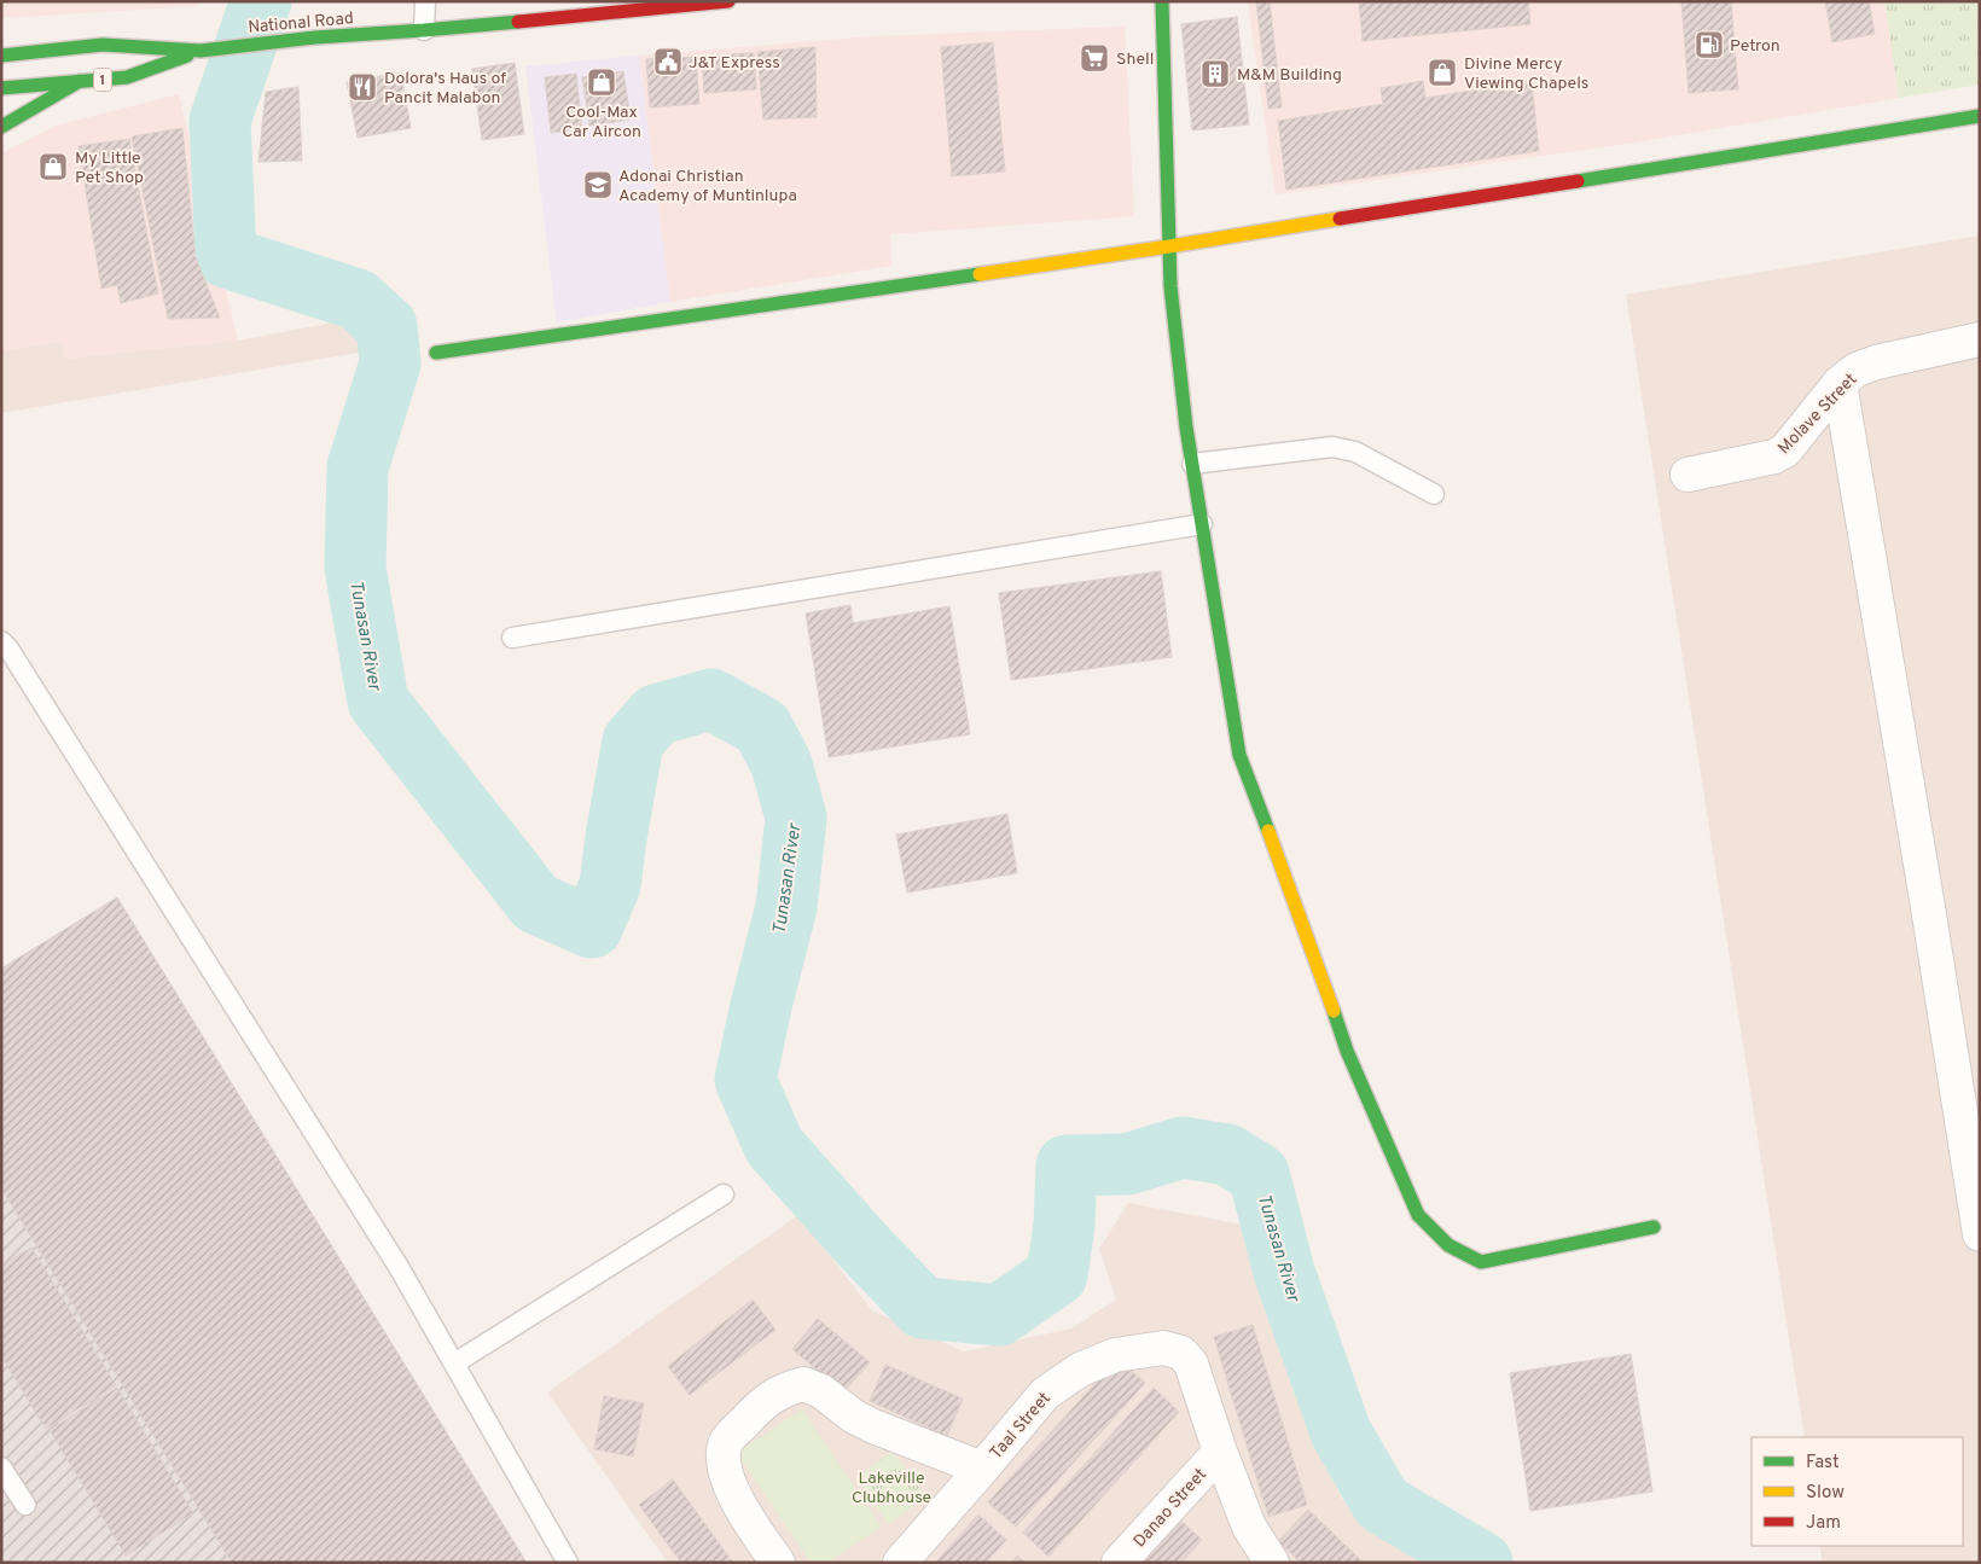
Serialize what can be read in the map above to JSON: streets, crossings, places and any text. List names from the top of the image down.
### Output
{
  "streets": {
    "main road": ["National Road", "1"],
    "street": ["Molave Street", "Taal Street", "Danao Street"]
  },
  "crossings": [
    ["National Road", "1"],
    ["Taal Street", "Danao Street"]
  ],
  "water": ["Tunasan River"],
  "parks": ["Lakeville Clubhouse"],
  "places": {
    "fuel station": ["Petron"],
    "supermarket": ["Shell"],
    "public building": ["J&T Express"],
    "shop": ["Divine Mercy Viewing Chapels", "Cool-Max Car Aircon", "My Little Pet Shop"],
    "building": ["M&M Building"],
    "restaurant": ["Dolora's Haus of Pancit Malabon"],
    "school or university": ["Adonai Christian Academy of Muntinlupa"]
  },
  "legend": ["Fast", "Slow", "Jam"]
}
